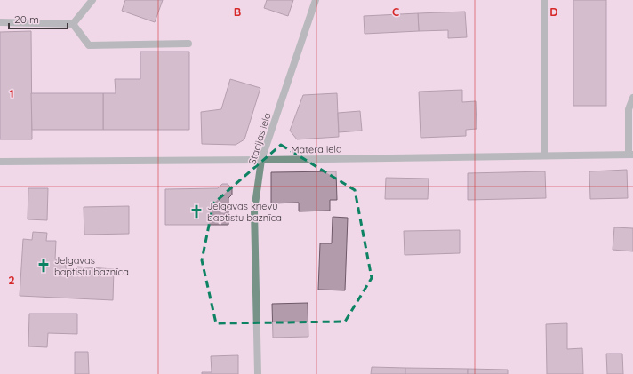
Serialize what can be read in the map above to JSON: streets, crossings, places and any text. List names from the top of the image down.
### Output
{
  "streets": {
    "street": ["Stacijas iela", "Mātera iela"]
  },
  "crossings": [
    ["Stacijas iela", "Mātera iela"]
  ],
  "places": {
    "church": ["Jelgavas krievu baptistu baznīca", "Jelgavas baptistu baznīca"]
  },
  "scale_bar": "20 m",
  "grid": {
    "columns": ["B", "C", "D"],
    "rows": ["1", "2"]
  }
}
